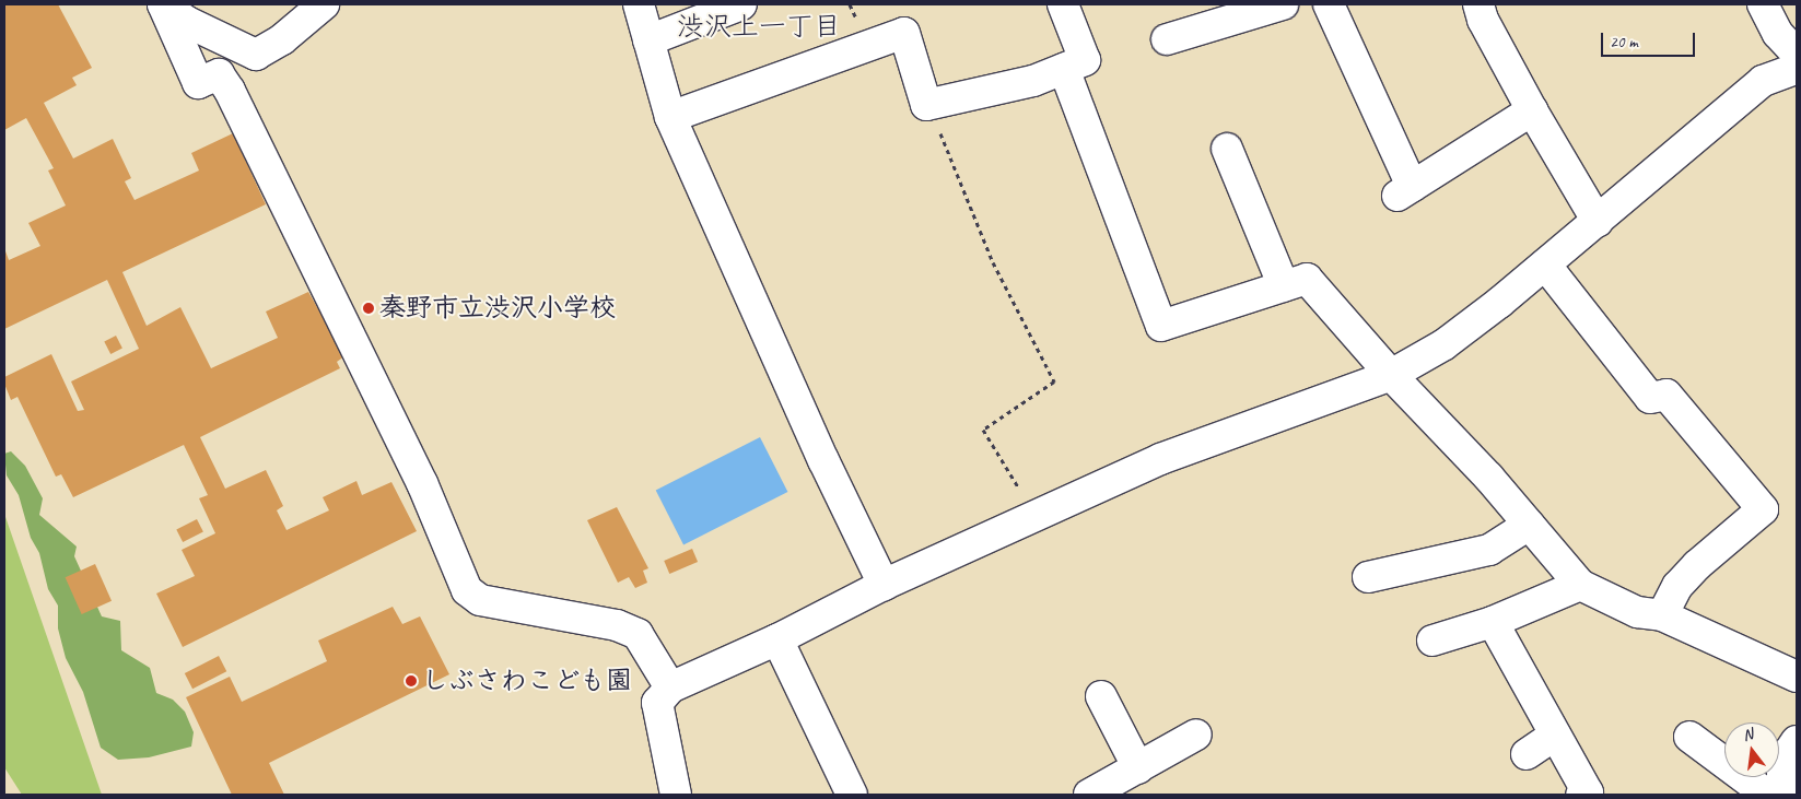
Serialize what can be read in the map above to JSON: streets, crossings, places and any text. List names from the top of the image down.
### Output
{
  "districts": ["渋沢上一丁目"],
  "places": ["秦野市立渋沢小学校", "しぶさわこども園"],
  "scale_bar": "20 m",
  "north": "top"
}
